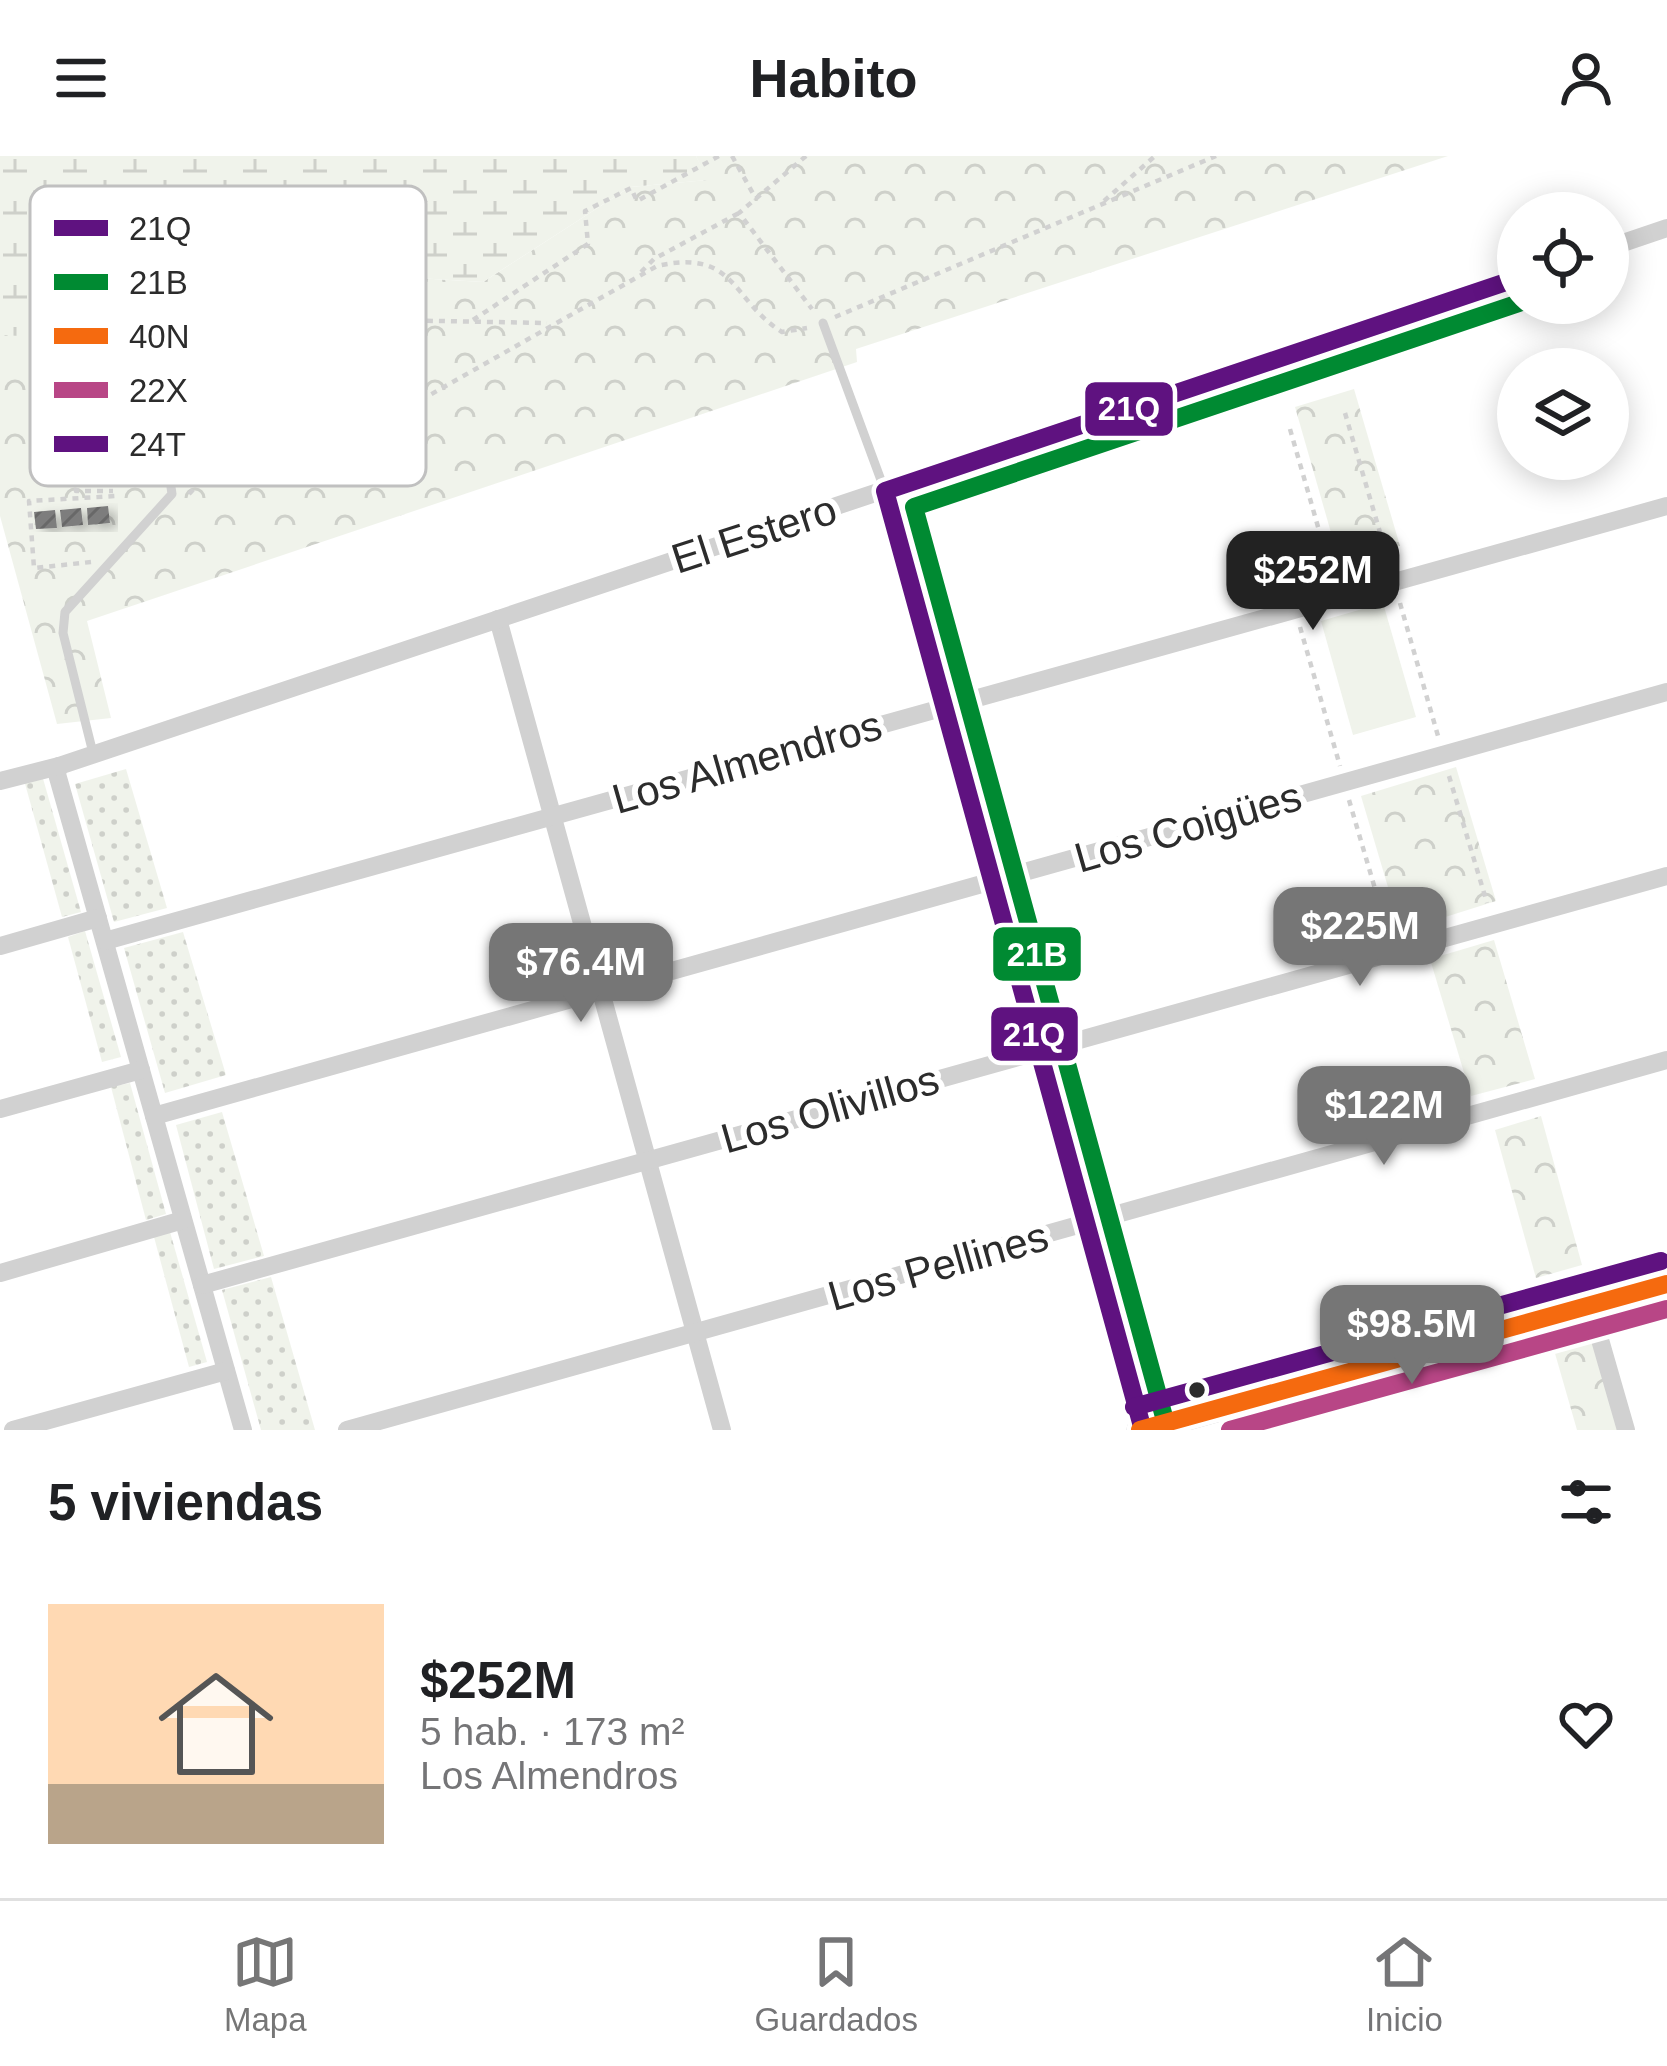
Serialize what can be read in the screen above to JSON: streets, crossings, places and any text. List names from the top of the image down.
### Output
{
  "streets": {
    "street": [
      "El Estero",
      "Los Almendros",
      "Los Coigües",
      "Los Olivillos",
      "Los Pellines"
    ]
  },
  "lines": [
    "transit line 21Q",
    "transit line 21B",
    "transit line 24T",
    "transit line 40N",
    "transit line 22X"
  ],
  "legend": [
    "21Q",
    "21B",
    "40N",
    "22X",
    "24T"
  ],
  "page": {
    "header": "Habito",
    "price": [
      "$252M",
      "$225M",
      "$76.4M",
      "$122M",
      "$98.5M"
    ],
    "heading": "5 viviendas",
    "list": [
      {
        "name": "$252M",
        "note": "5 hab. · 173 m² · Los Almendros"
      }
    ],
    "tabs": ["Mapa", "Guardados", "Inicio"]
  }
}
